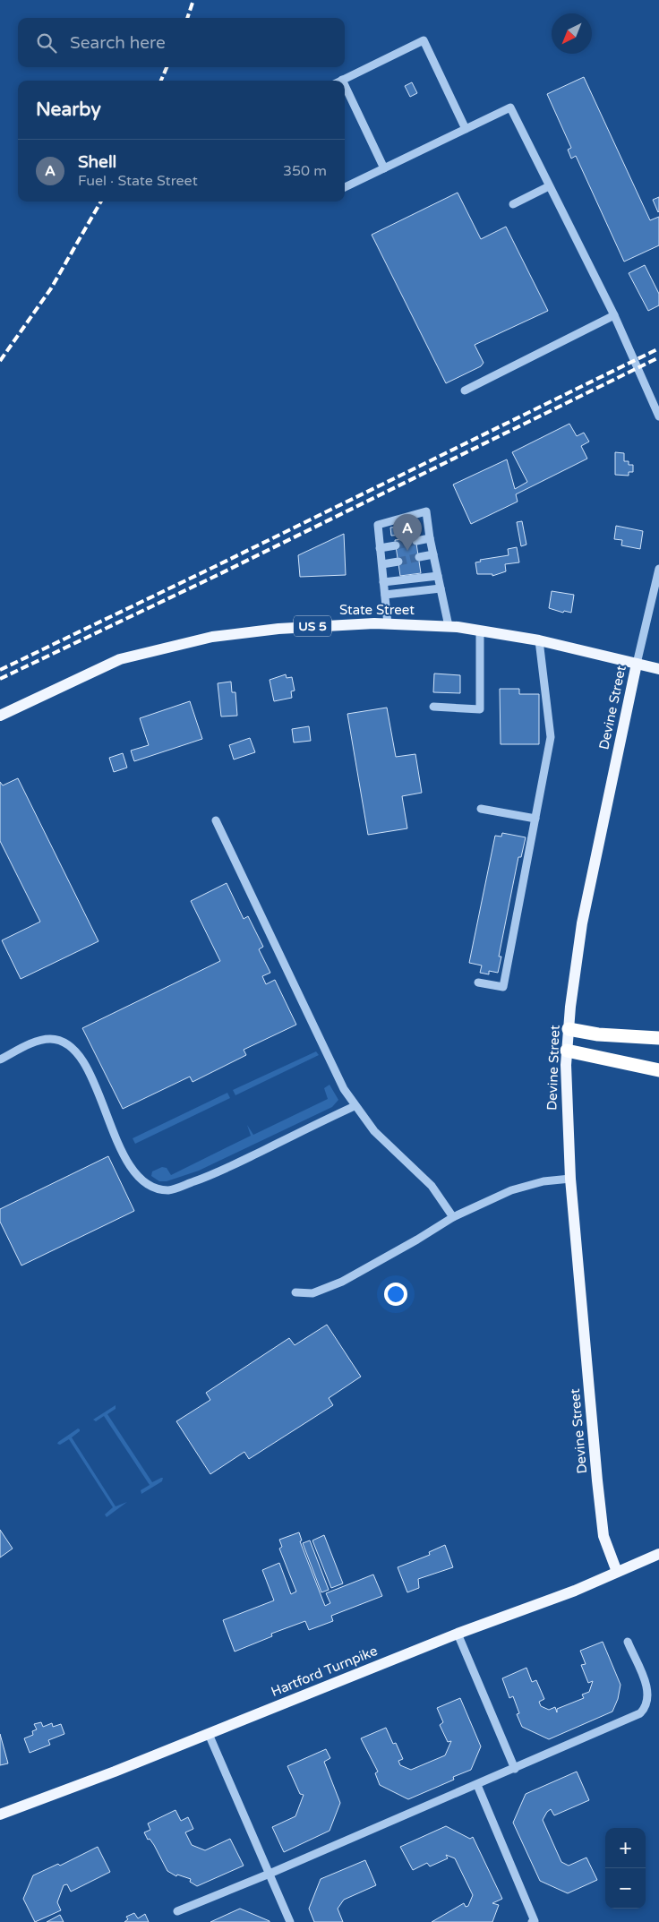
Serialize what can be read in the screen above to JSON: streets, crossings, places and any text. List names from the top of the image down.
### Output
{
  "streets": {
    "main road": [
      "State Street",
      "US 5",
      "Devine Street",
      "Hartford Turnpike"
    ]
  },
  "crossings": [
    ["State Street", "Devine Street"],
    ["Devine Street", "Hartford Turnpike"]
  ],
  "north": "bottom left",
  "page": {
    "search": "Search here",
    "heading": "Nearby",
    "list": [
      {
        "mark": "A",
        "name": "Shell",
        "note": "Fuel · State Street",
        "value": "350 m"
      }
    ],
    "pins": "A",
    "map_buttons": ["+", "−"]
  }
}
